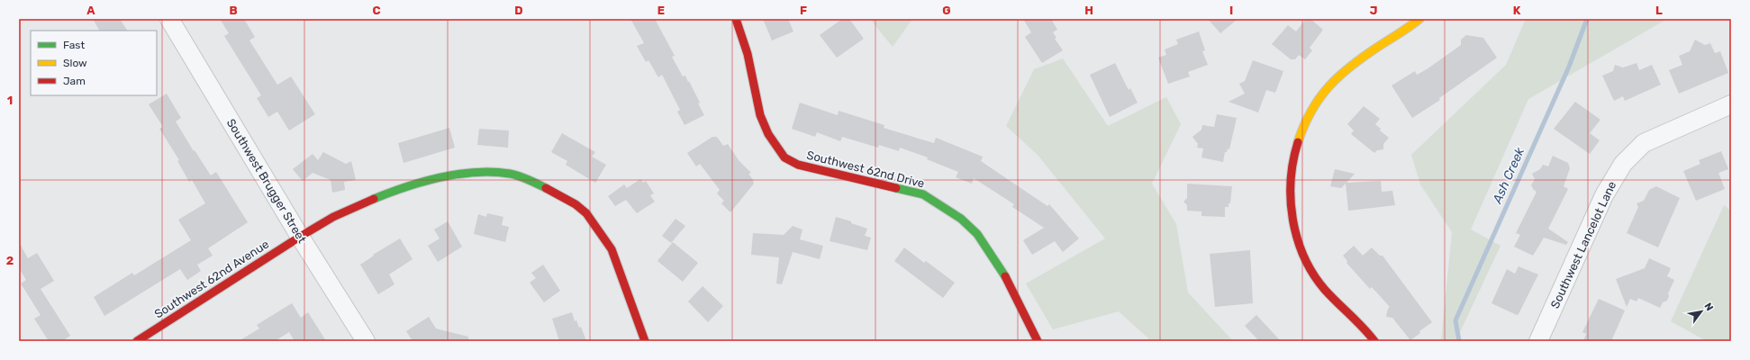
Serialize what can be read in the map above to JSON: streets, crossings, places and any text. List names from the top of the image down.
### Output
{
  "streets": {
    "street": [
      "Southwest 62nd Drive",
      "Southwest Brugger Street",
      "Southwest Lancelot Lane",
      "Southwest 62nd Avenue"
    ]
  },
  "crossings": [
    ["Southwest Brugger Street", "Southwest 62nd Avenue"]
  ],
  "water": ["Ash Creek"],
  "legend": ["Fast", "Slow", "Jam"],
  "north": "top right",
  "grid": {
    "columns": [
      "A",
      "B",
      "C",
      "D",
      "E",
      "F",
      "G",
      "H",
      "I",
      "J",
      "K",
      "L"
    ],
    "rows": ["1", "2"]
  }
}
